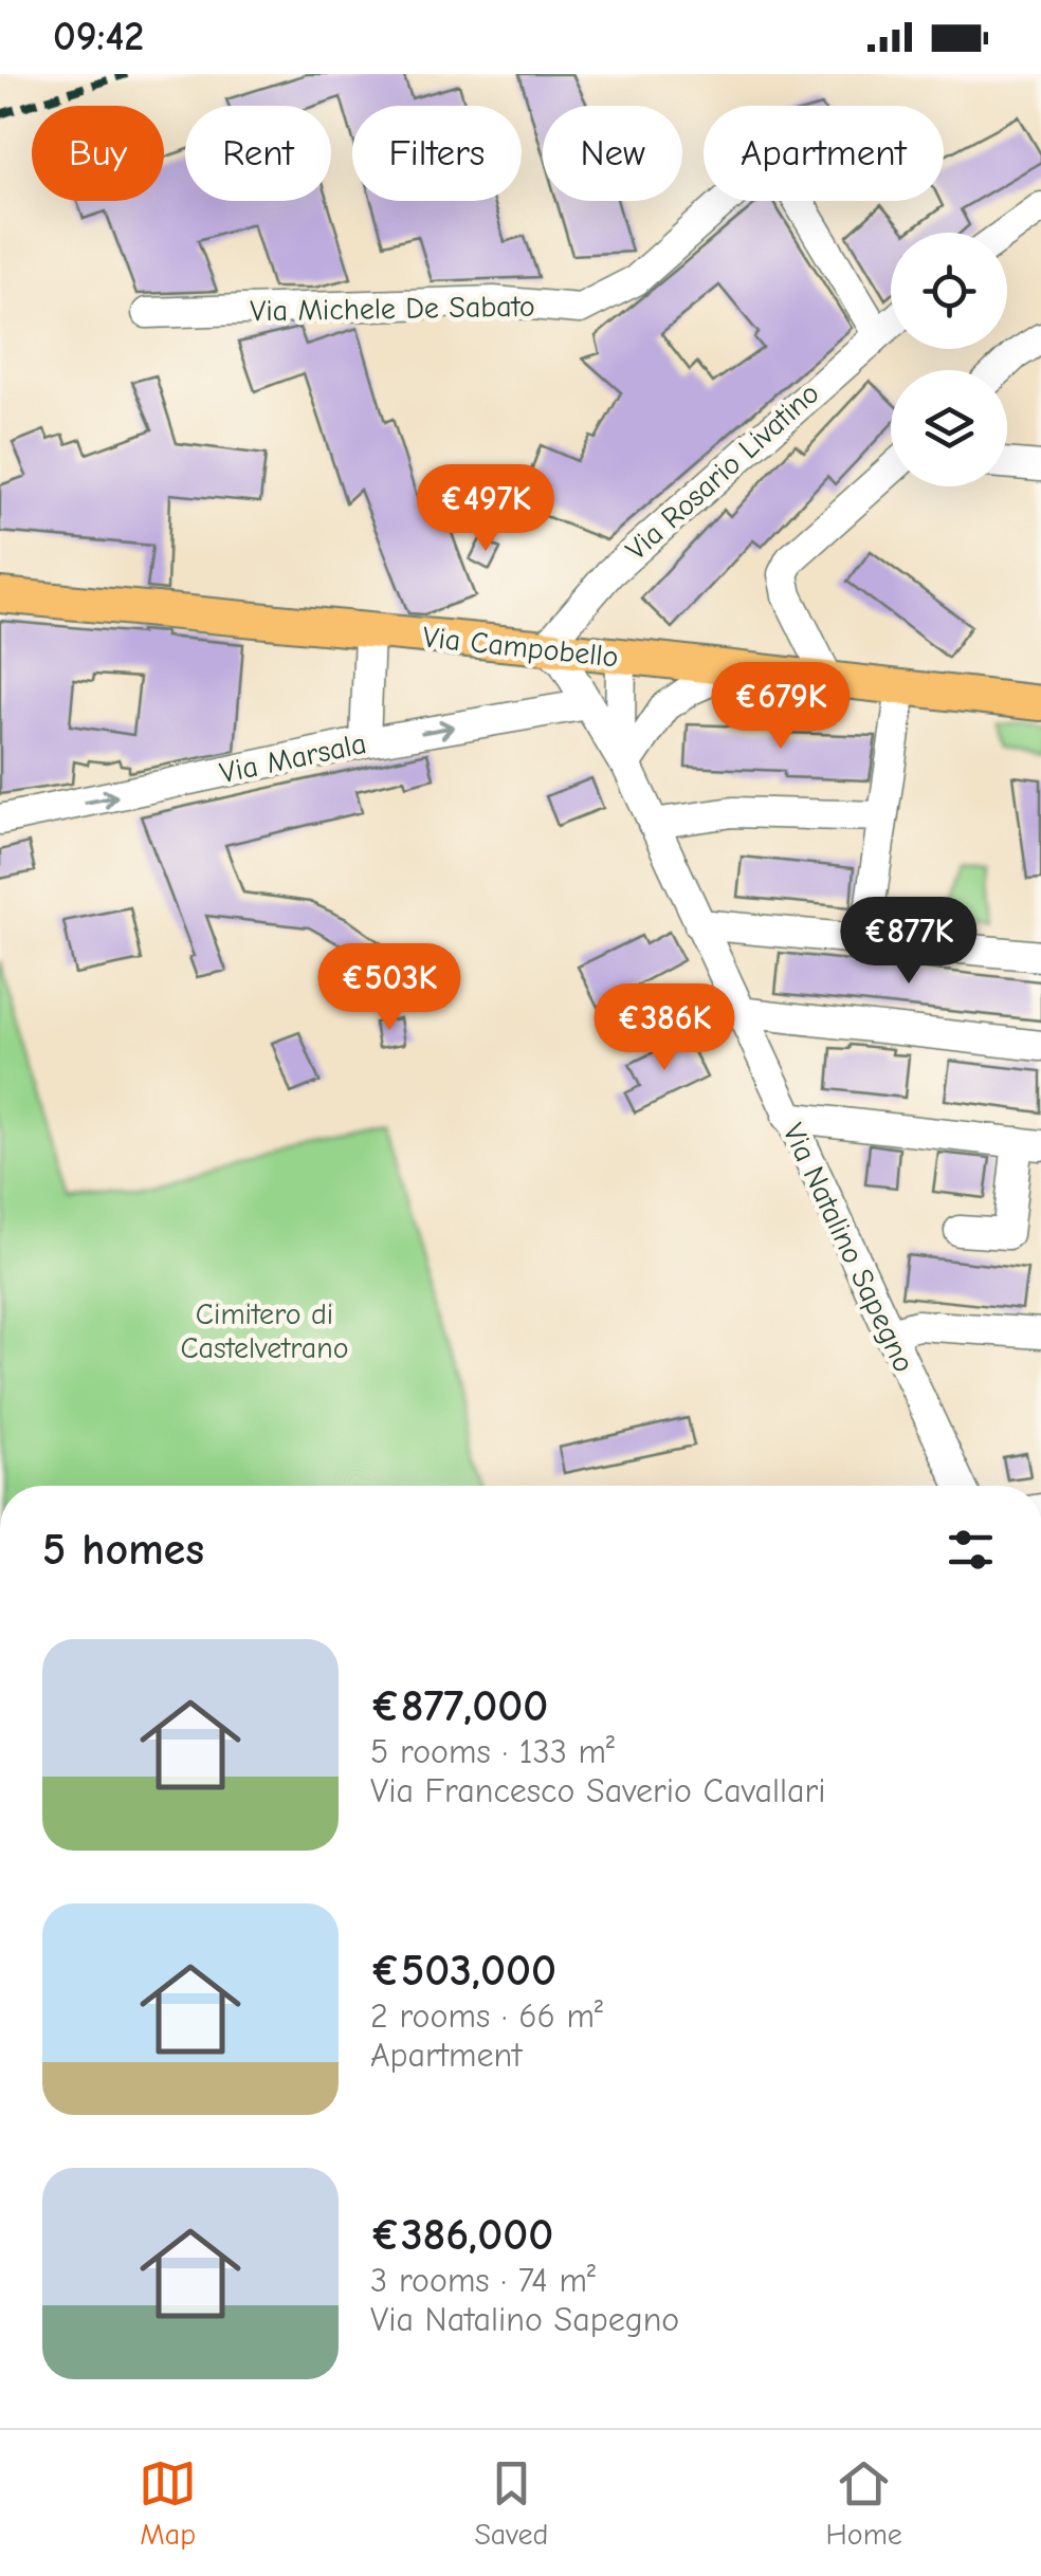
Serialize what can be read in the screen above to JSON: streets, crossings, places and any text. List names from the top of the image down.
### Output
{
  "streets": {
    "main road": ["Via Campobello"],
    "street": [
      "Via Michele De Sabato",
      "Via Rosario Livatino",
      "Via Marsala",
      "Via Natalino Sapegno"
    ]
  },
  "crossings": [
    ["Via Michele De Sabato", "Via Rosario Livatino"],
    ["Via Rosario Livatino", "Via Campobello"],
    ["Via Rosario Livatino", "Via Natalino Sapegno"],
    ["Via Campobello", "Via Natalino Sapegno"],
    ["Via Marsala", "Via Natalino Sapegno"]
  ],
  "one_way": ["Via Marsala"],
  "parks": ["Cimitero di Castelvetrano"],
  "page": {
    "status": "09:42",
    "chip": [
      "Buy",
      "Rent",
      "Filters",
      "New",
      "Apartment"
    ],
    "price": [
      "€497K",
      "€679K",
      "€877K",
      "€503K",
      "€386K"
    ],
    "heading": "5 homes",
    "list": [
      {
        "name": "€877,000",
        "note": "5 rooms · 133 m² · Via Francesco Saverio Cavallari"
      },
      {
        "name": "€503,000",
        "note": "2 rooms · 66 m² · Apartment"
      },
      {
        "name": "€386,000",
        "note": "3 rooms · 74 m² · Via Natalino Sapegno"
      }
    ],
    "tabs": ["Map", "Saved", "Home"]
  }
}
